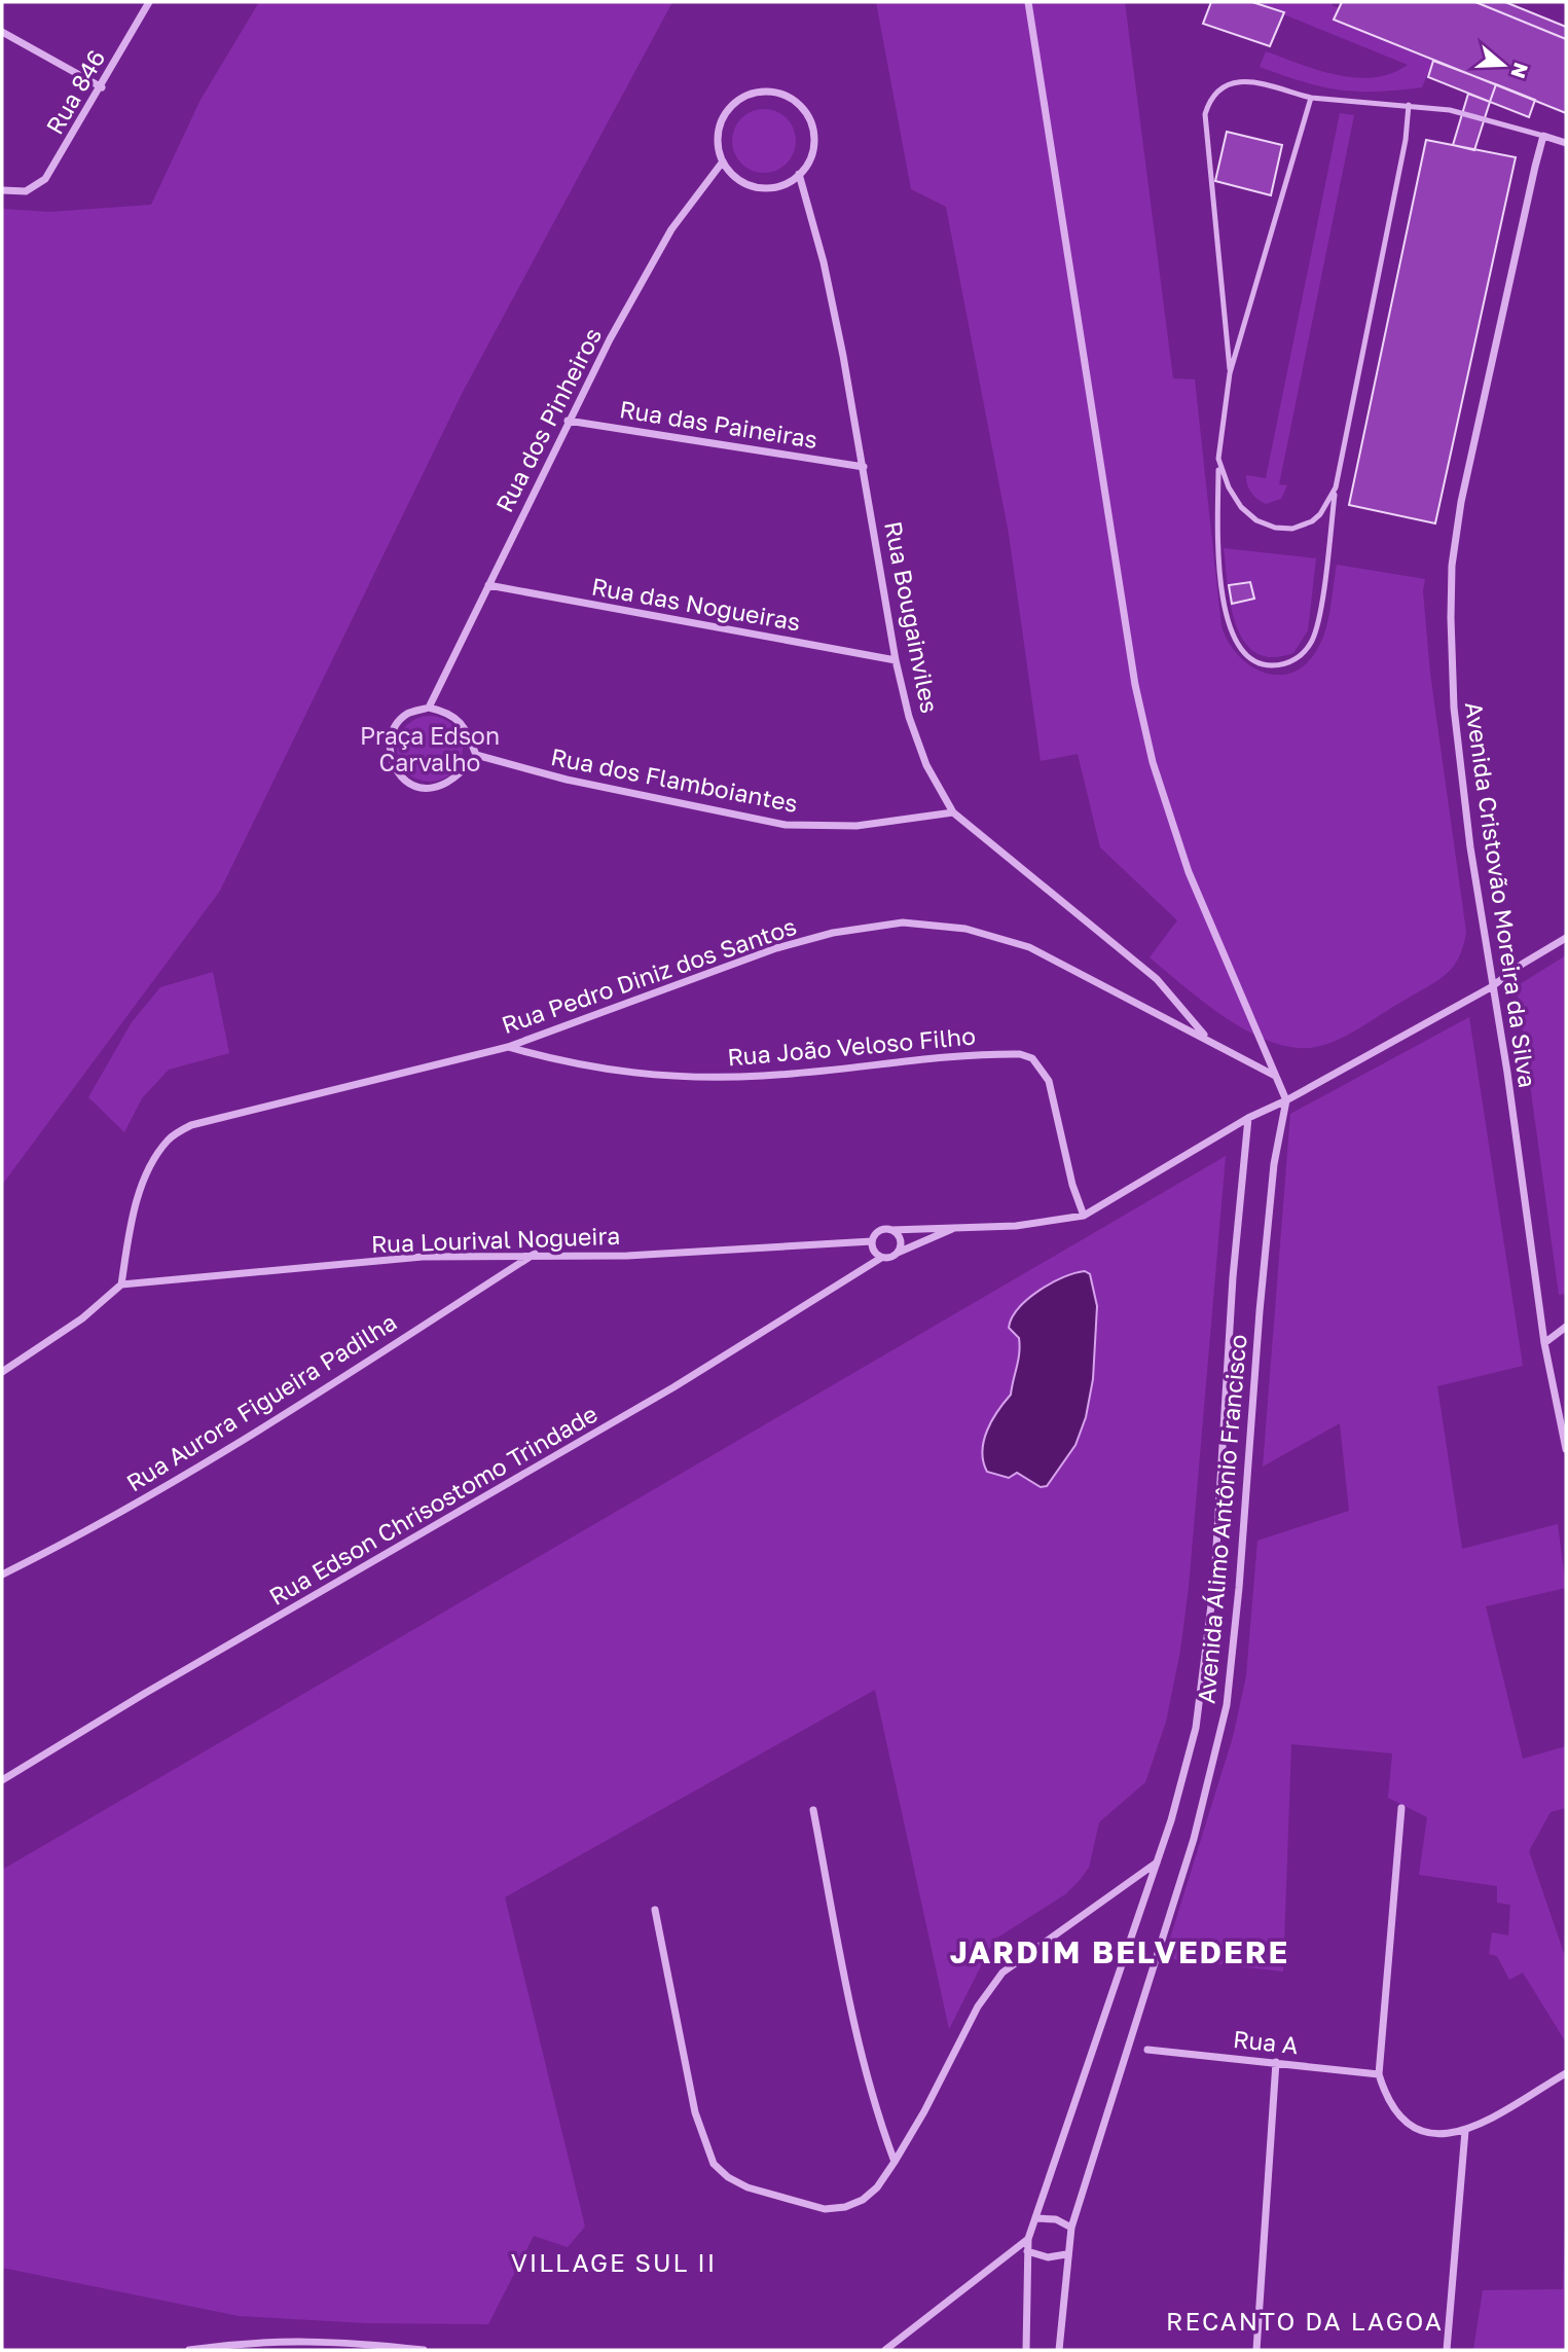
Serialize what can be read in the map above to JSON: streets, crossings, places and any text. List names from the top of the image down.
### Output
{
  "streets": {
    "street": [
      "Rua 846",
      "Rua dos Pinheiros",
      "Rua das Paineiras",
      "Rua das Nogueiras",
      "Rua Bougainviles",
      "Rua dos Flamboiantes",
      "Avenida Cristovão Moreira da Silva",
      "Rua Pedro Diniz dos Santos",
      "Rua João Veloso Filho",
      "Rua Lourival Nogueira",
      "Rua Aurora Figueira Padilha",
      "Rua Edson Chrisostomo Trindade",
      "Avenida Álimo Antônio Francisco",
      "Rua A"
    ]
  },
  "crossings": [
    ["Rua dos Pinheiros", "Rua das Paineiras"],
    ["Rua dos Pinheiros", "Rua das Nogueiras"],
    ["Rua dos Pinheiros", "Rua Bougainviles"],
    ["Rua dos Pinheiros", "Rua dos Flamboiantes"],
    ["Rua das Paineiras", "Rua Bougainviles"],
    ["Rua das Nogueiras", "Rua Bougainviles"],
    ["Rua Bougainviles", "Rua dos Flamboiantes"],
    ["Rua Bougainviles", "Rua Pedro Diniz dos Santos"],
    ["Rua Pedro Diniz dos Santos", "Rua João Veloso Filho"],
    ["Rua Pedro Diniz dos Santos", "Rua Lourival Nogueira"],
    ["Rua Lourival Nogueira", "Rua Aurora Figueira Padilha"],
    ["Rua Lourival Nogueira", "Rua Edson Chrisostomo Trindade"]
  ],
  "districts": ["JARDIM BELVEDERE", "VILLAGE SUL II", "RECANTO DA LAGOA"],
  "parks": ["Praça Edson Carvalho"],
  "north": "right"
}
